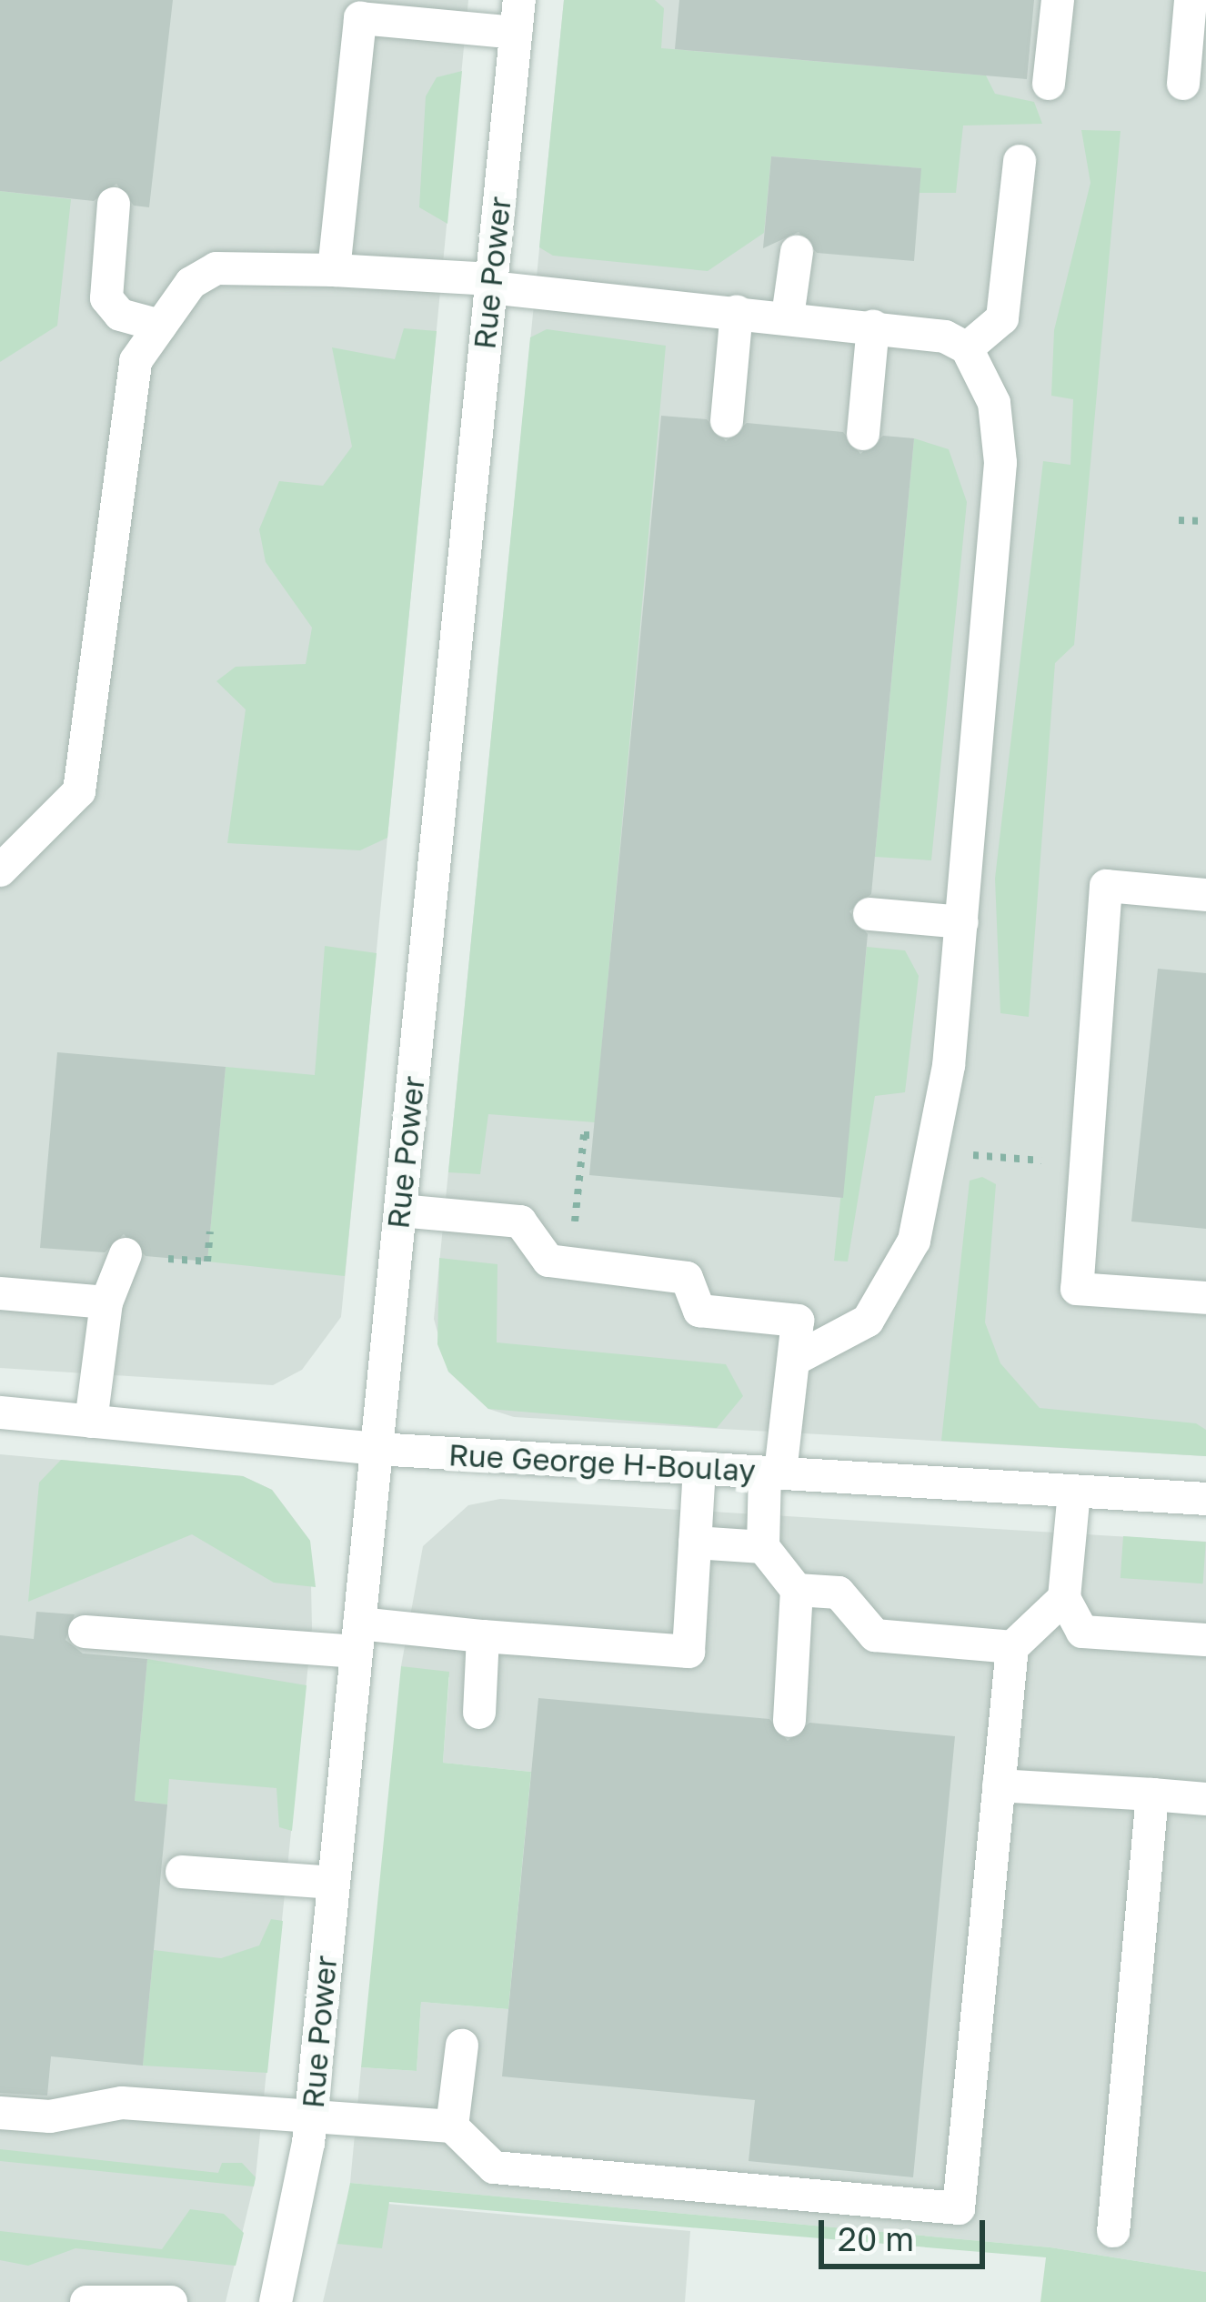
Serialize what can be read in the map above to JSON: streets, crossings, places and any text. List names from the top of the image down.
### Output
{
  "streets": {
    "street": ["Rue Power", "Rue George H-Boulay"]
  },
  "crossings": [
    ["Rue Power", "Rue George H-Boulay"]
  ],
  "scale_bar": "20 m"
}
